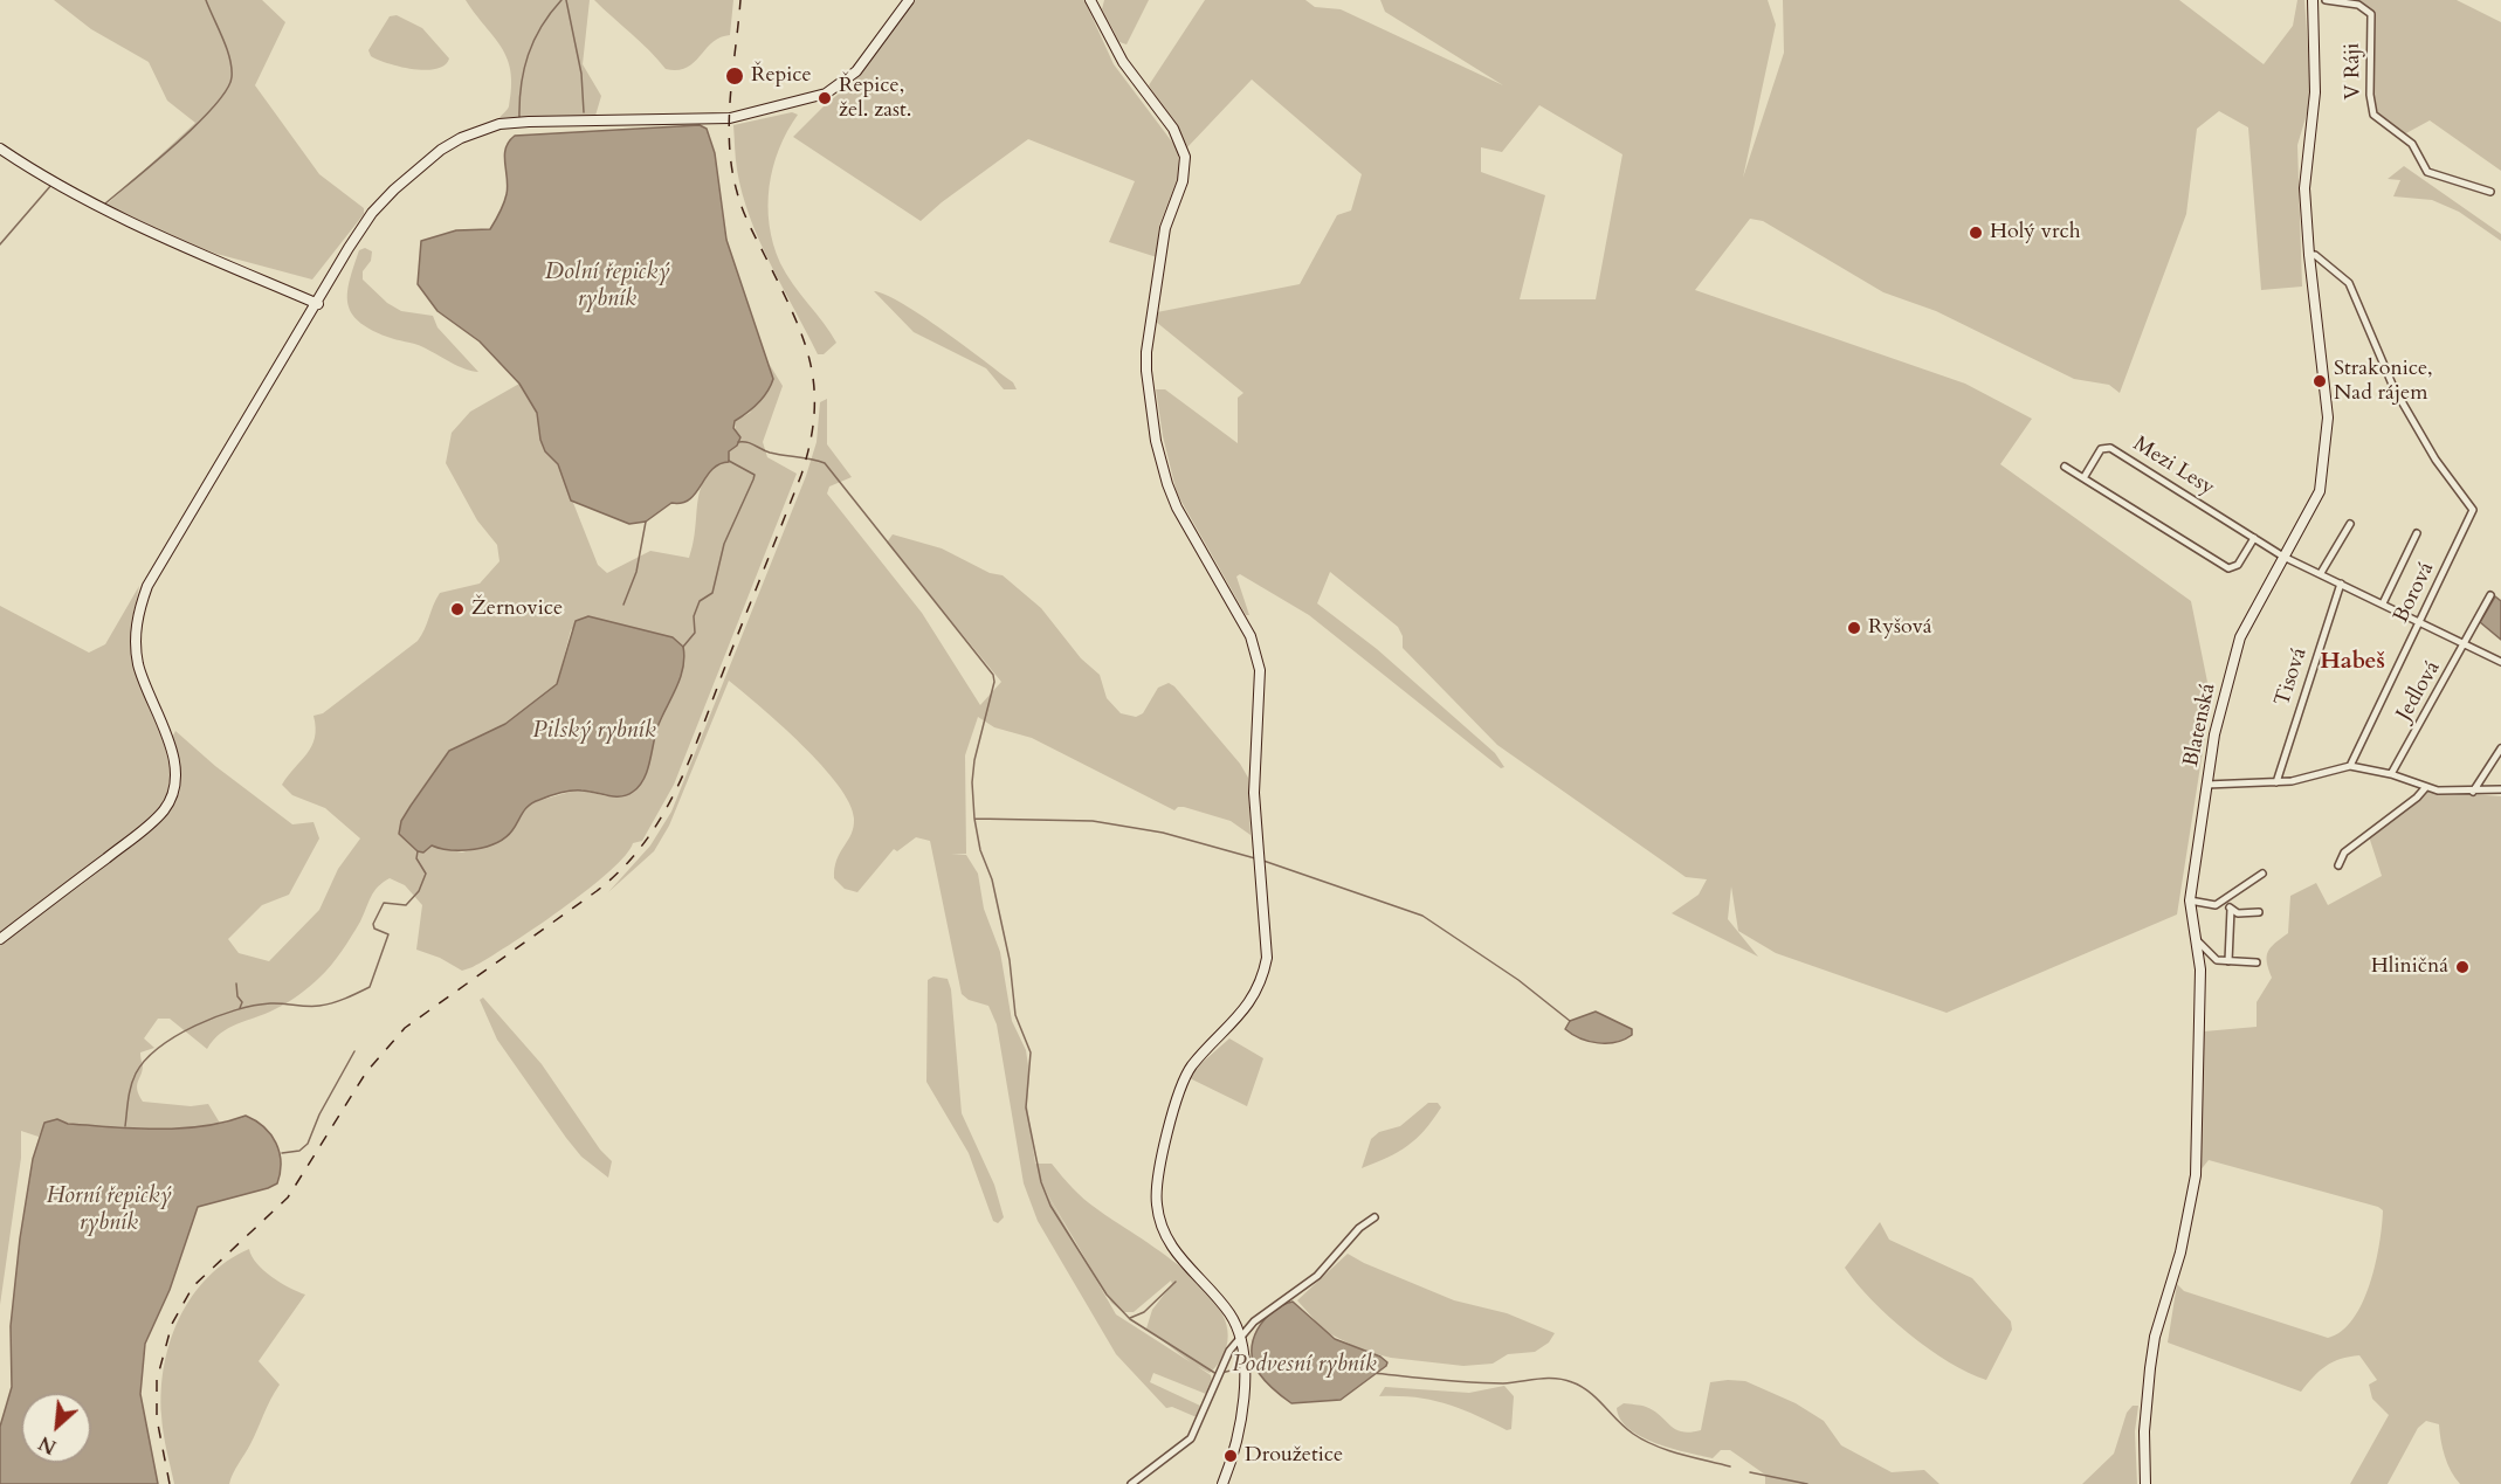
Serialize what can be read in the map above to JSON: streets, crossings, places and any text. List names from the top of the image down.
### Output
{
  "streets": {
    "street": [
      "V Ráji",
      "Mezi Lesy",
      "Borová",
      "Tisová",
      "Jedlová",
      "Blatenská"
    ]
  },
  "crossings": [
    ["Mezi Lesy", "Borová"],
    ["Mezi Lesy", "Tisová"],
    ["Mezi Lesy", "Jedlová"],
    ["Mezi Lesy", "Blatenská"],
    ["Borová", "Blatenská"]
  ],
  "districts": ["Habeš"],
  "water": [
    "Dolní řepický rybník",
    "Pilský rybník",
    "Horní řepický rybník",
    "Podvesní rybník"
  ],
  "places": [
    "Řepice",
    "Řepice, žel. zast.",
    "Holý vrch",
    "Strakonice, Nad rájem",
    "Žernovice",
    "Ryšová",
    "Hliničná",
    "Droužetice"
  ],
  "north": "bottom left"
}
